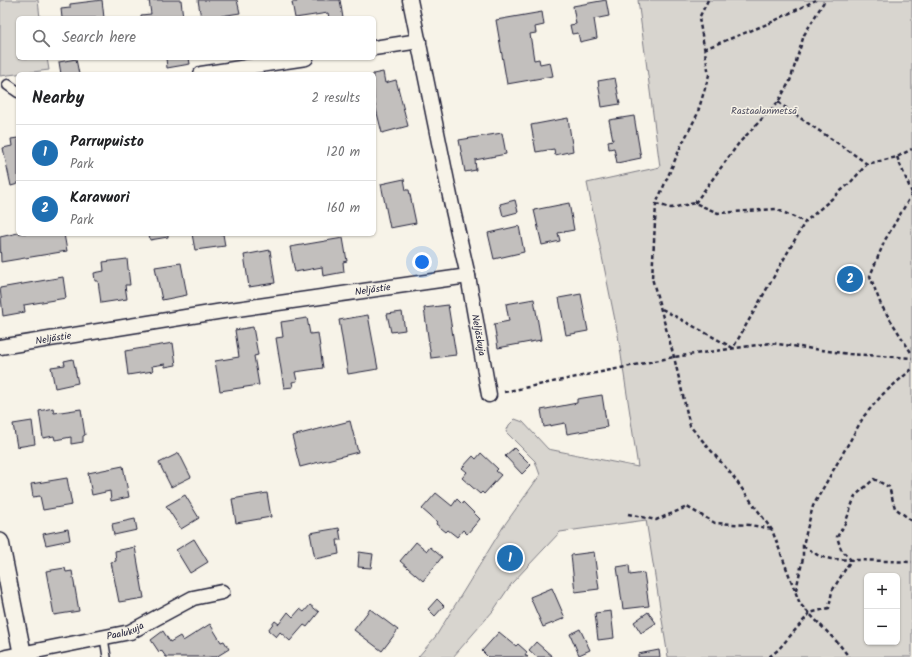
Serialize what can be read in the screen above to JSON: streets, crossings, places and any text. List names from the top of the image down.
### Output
{
  "streets": {
    "street": ["Neljästie", "Neljäskuja", "Paalukuja"]
  },
  "crossings": [
    ["Neljästie", "Neljäskuja"]
  ],
  "parks": ["Rastaalanmetsä"],
  "page": {
    "search": "Search here",
    "heading": ["Nearby", "2 results"],
    "list": [
      {
        "mark": "1",
        "name": "Parrupuisto",
        "note": "Park",
        "value": "120 m"
      },
      {
        "mark": "2",
        "name": "Karavuori",
        "note": "Park",
        "value": "160 m"
      }
    ],
    "pins": ["2", "1"],
    "map_buttons": ["+", "−"]
  }
}
